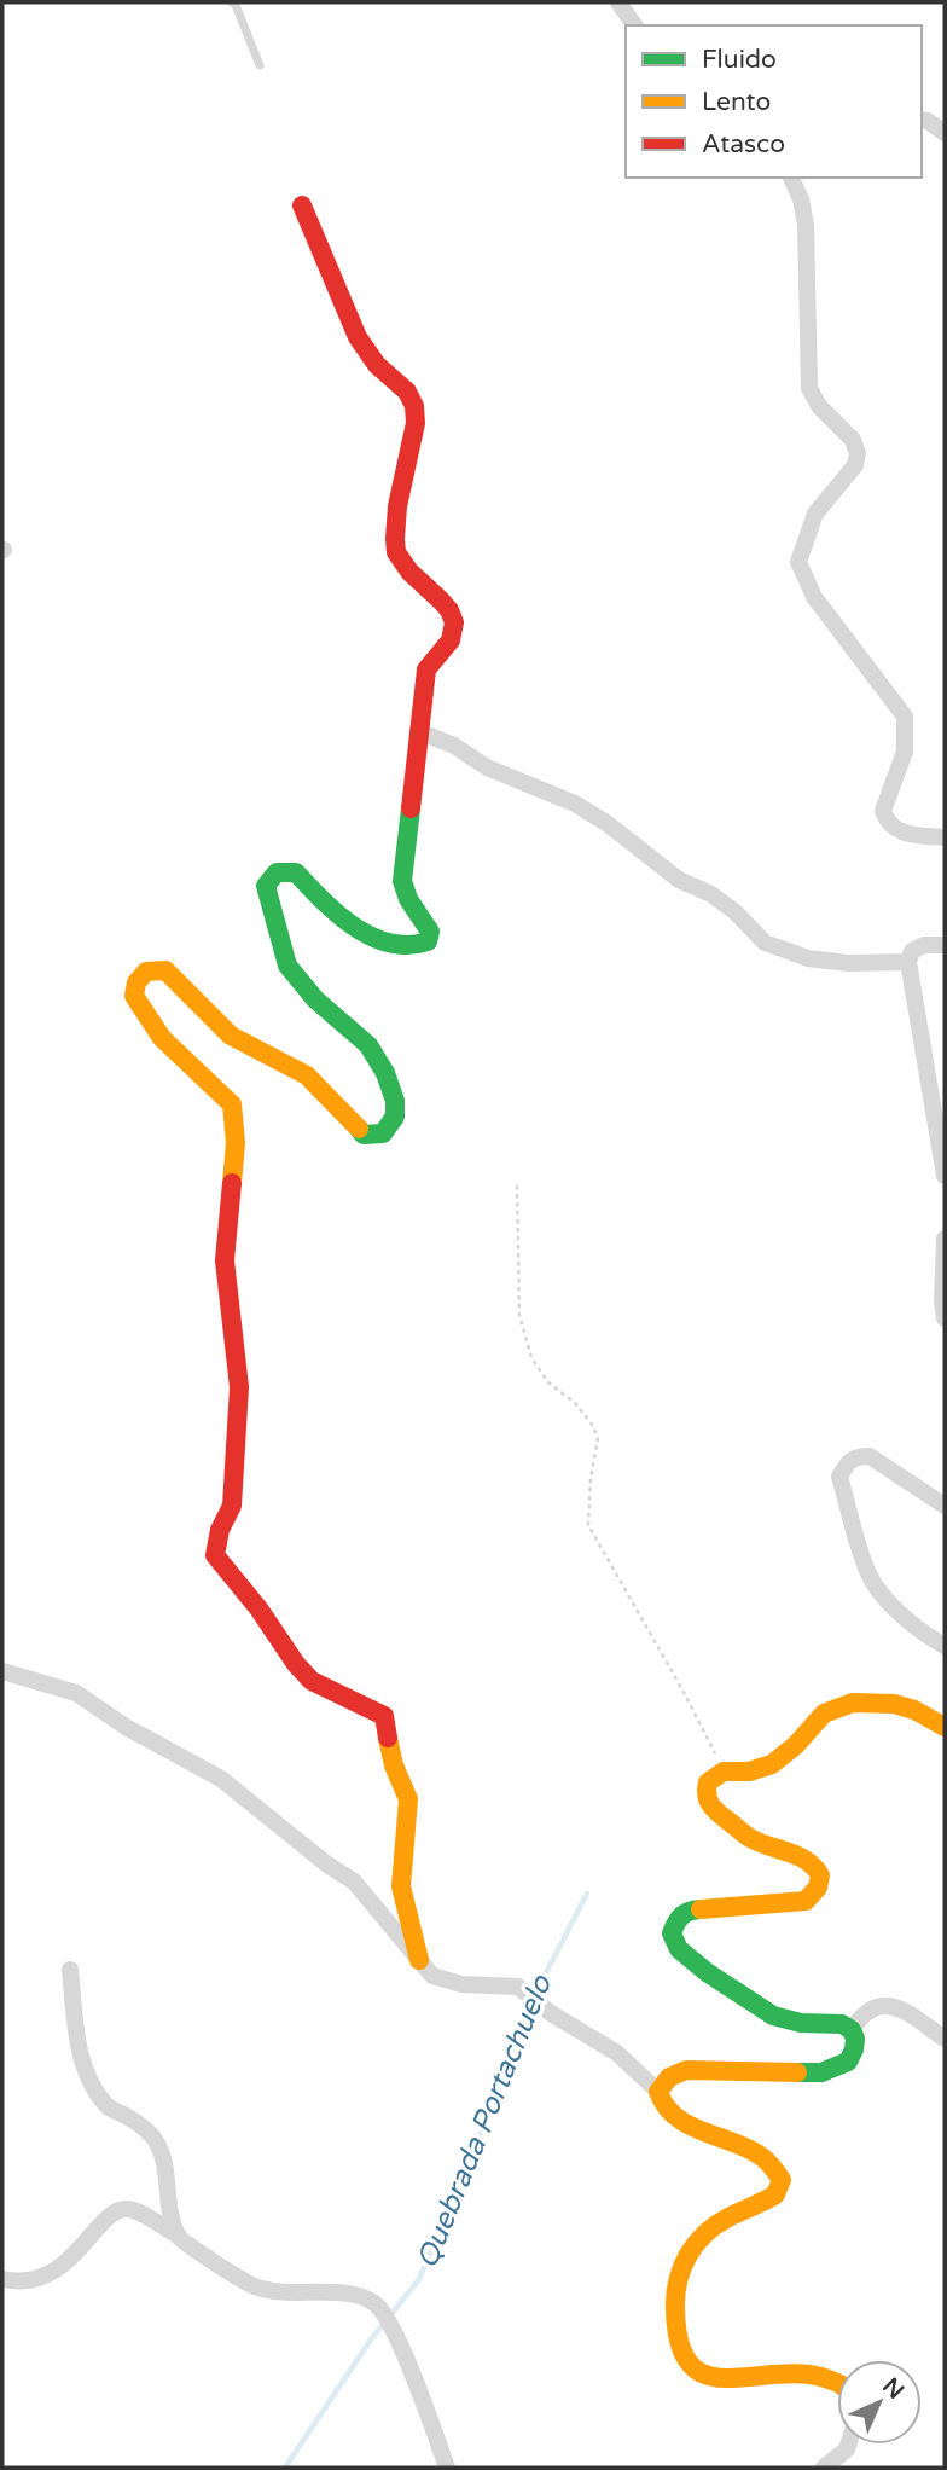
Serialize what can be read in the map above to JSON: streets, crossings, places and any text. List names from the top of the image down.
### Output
{
  "water": ["Quebrada Portachuelo"],
  "legend": ["Fluido", "Lento", "Atasco"],
  "north": "top right"
}
